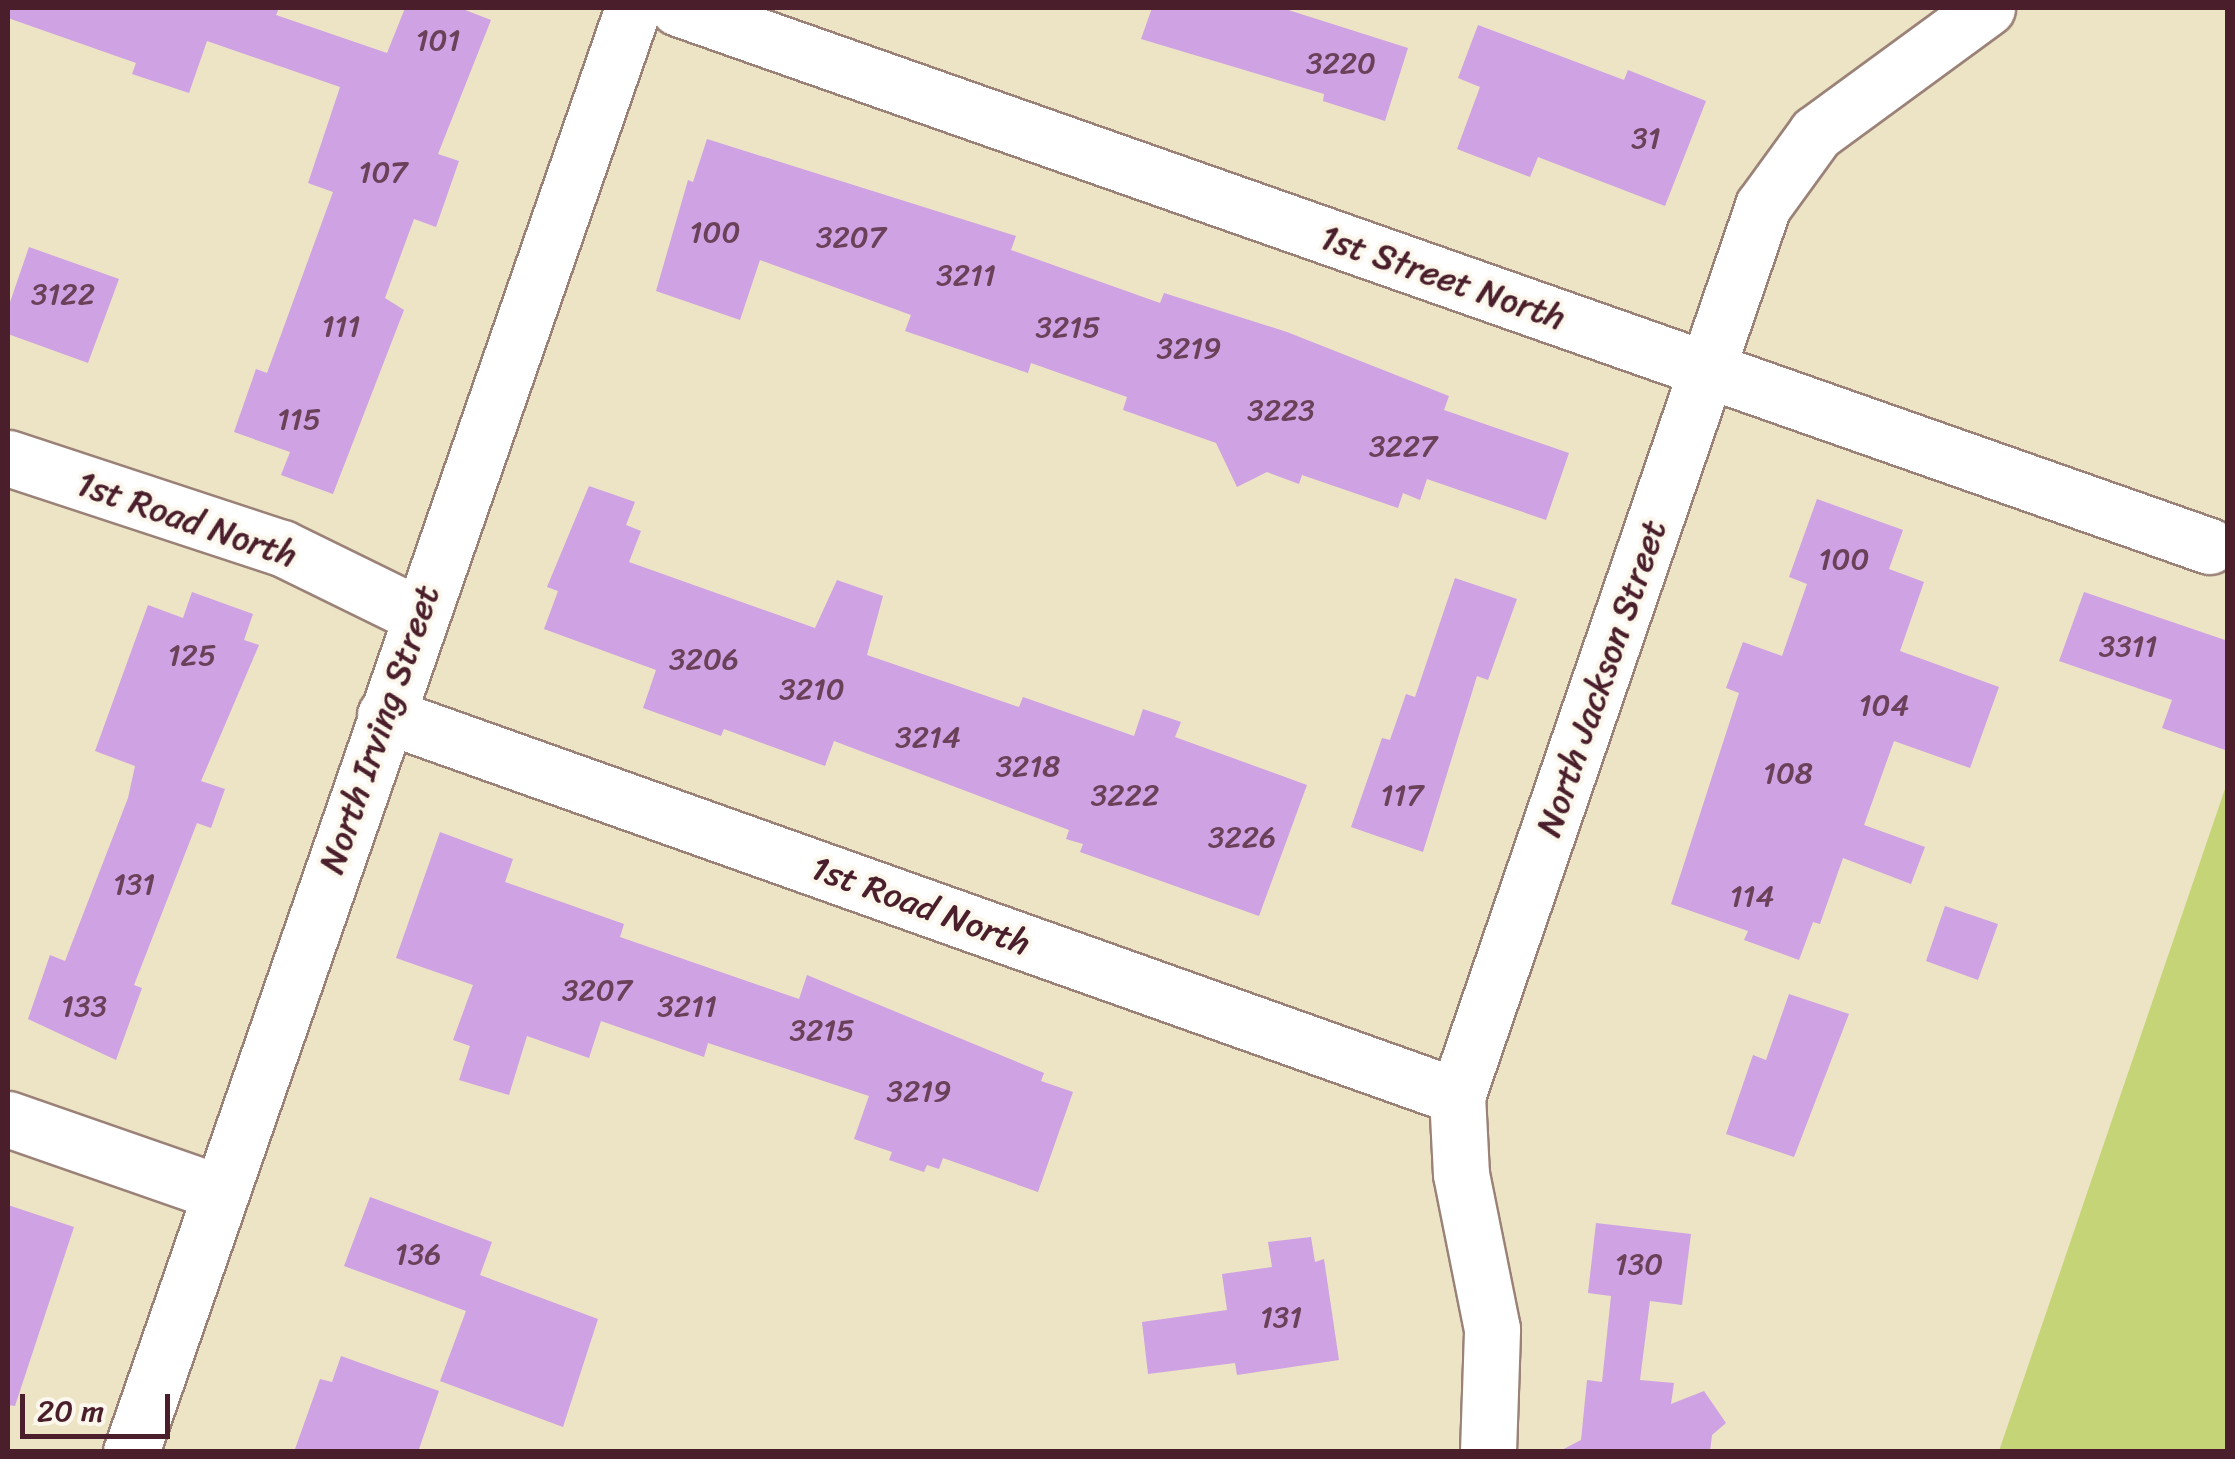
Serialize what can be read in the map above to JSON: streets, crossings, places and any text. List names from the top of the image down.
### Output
{
  "streets": {
    "street": [
      "1st Street North",
      "1st Road North",
      "North Jackson Street",
      "North Irving Street"
    ]
  },
  "crossings": [
    ["1st Street North", "North Jackson Street"],
    ["1st Road North", "North Jackson Street"],
    ["1st Road North", "North Irving Street"]
  ],
  "house_numbers": [
    "101",
    "3220",
    "31",
    "107",
    "100",
    "3207",
    "3211",
    "3122",
    "111",
    "3215",
    "3219",
    "3223",
    "115",
    "3227",
    "100",
    "3311",
    "125",
    "3206",
    "3210",
    "104",
    "3214",
    "3218",
    "108",
    "3222",
    "117",
    "3226",
    "131",
    "114",
    "3207",
    "133",
    "3211",
    "3215",
    "3219",
    "136",
    "130",
    "131"
  ],
  "scale_bar": "20 m"
}
